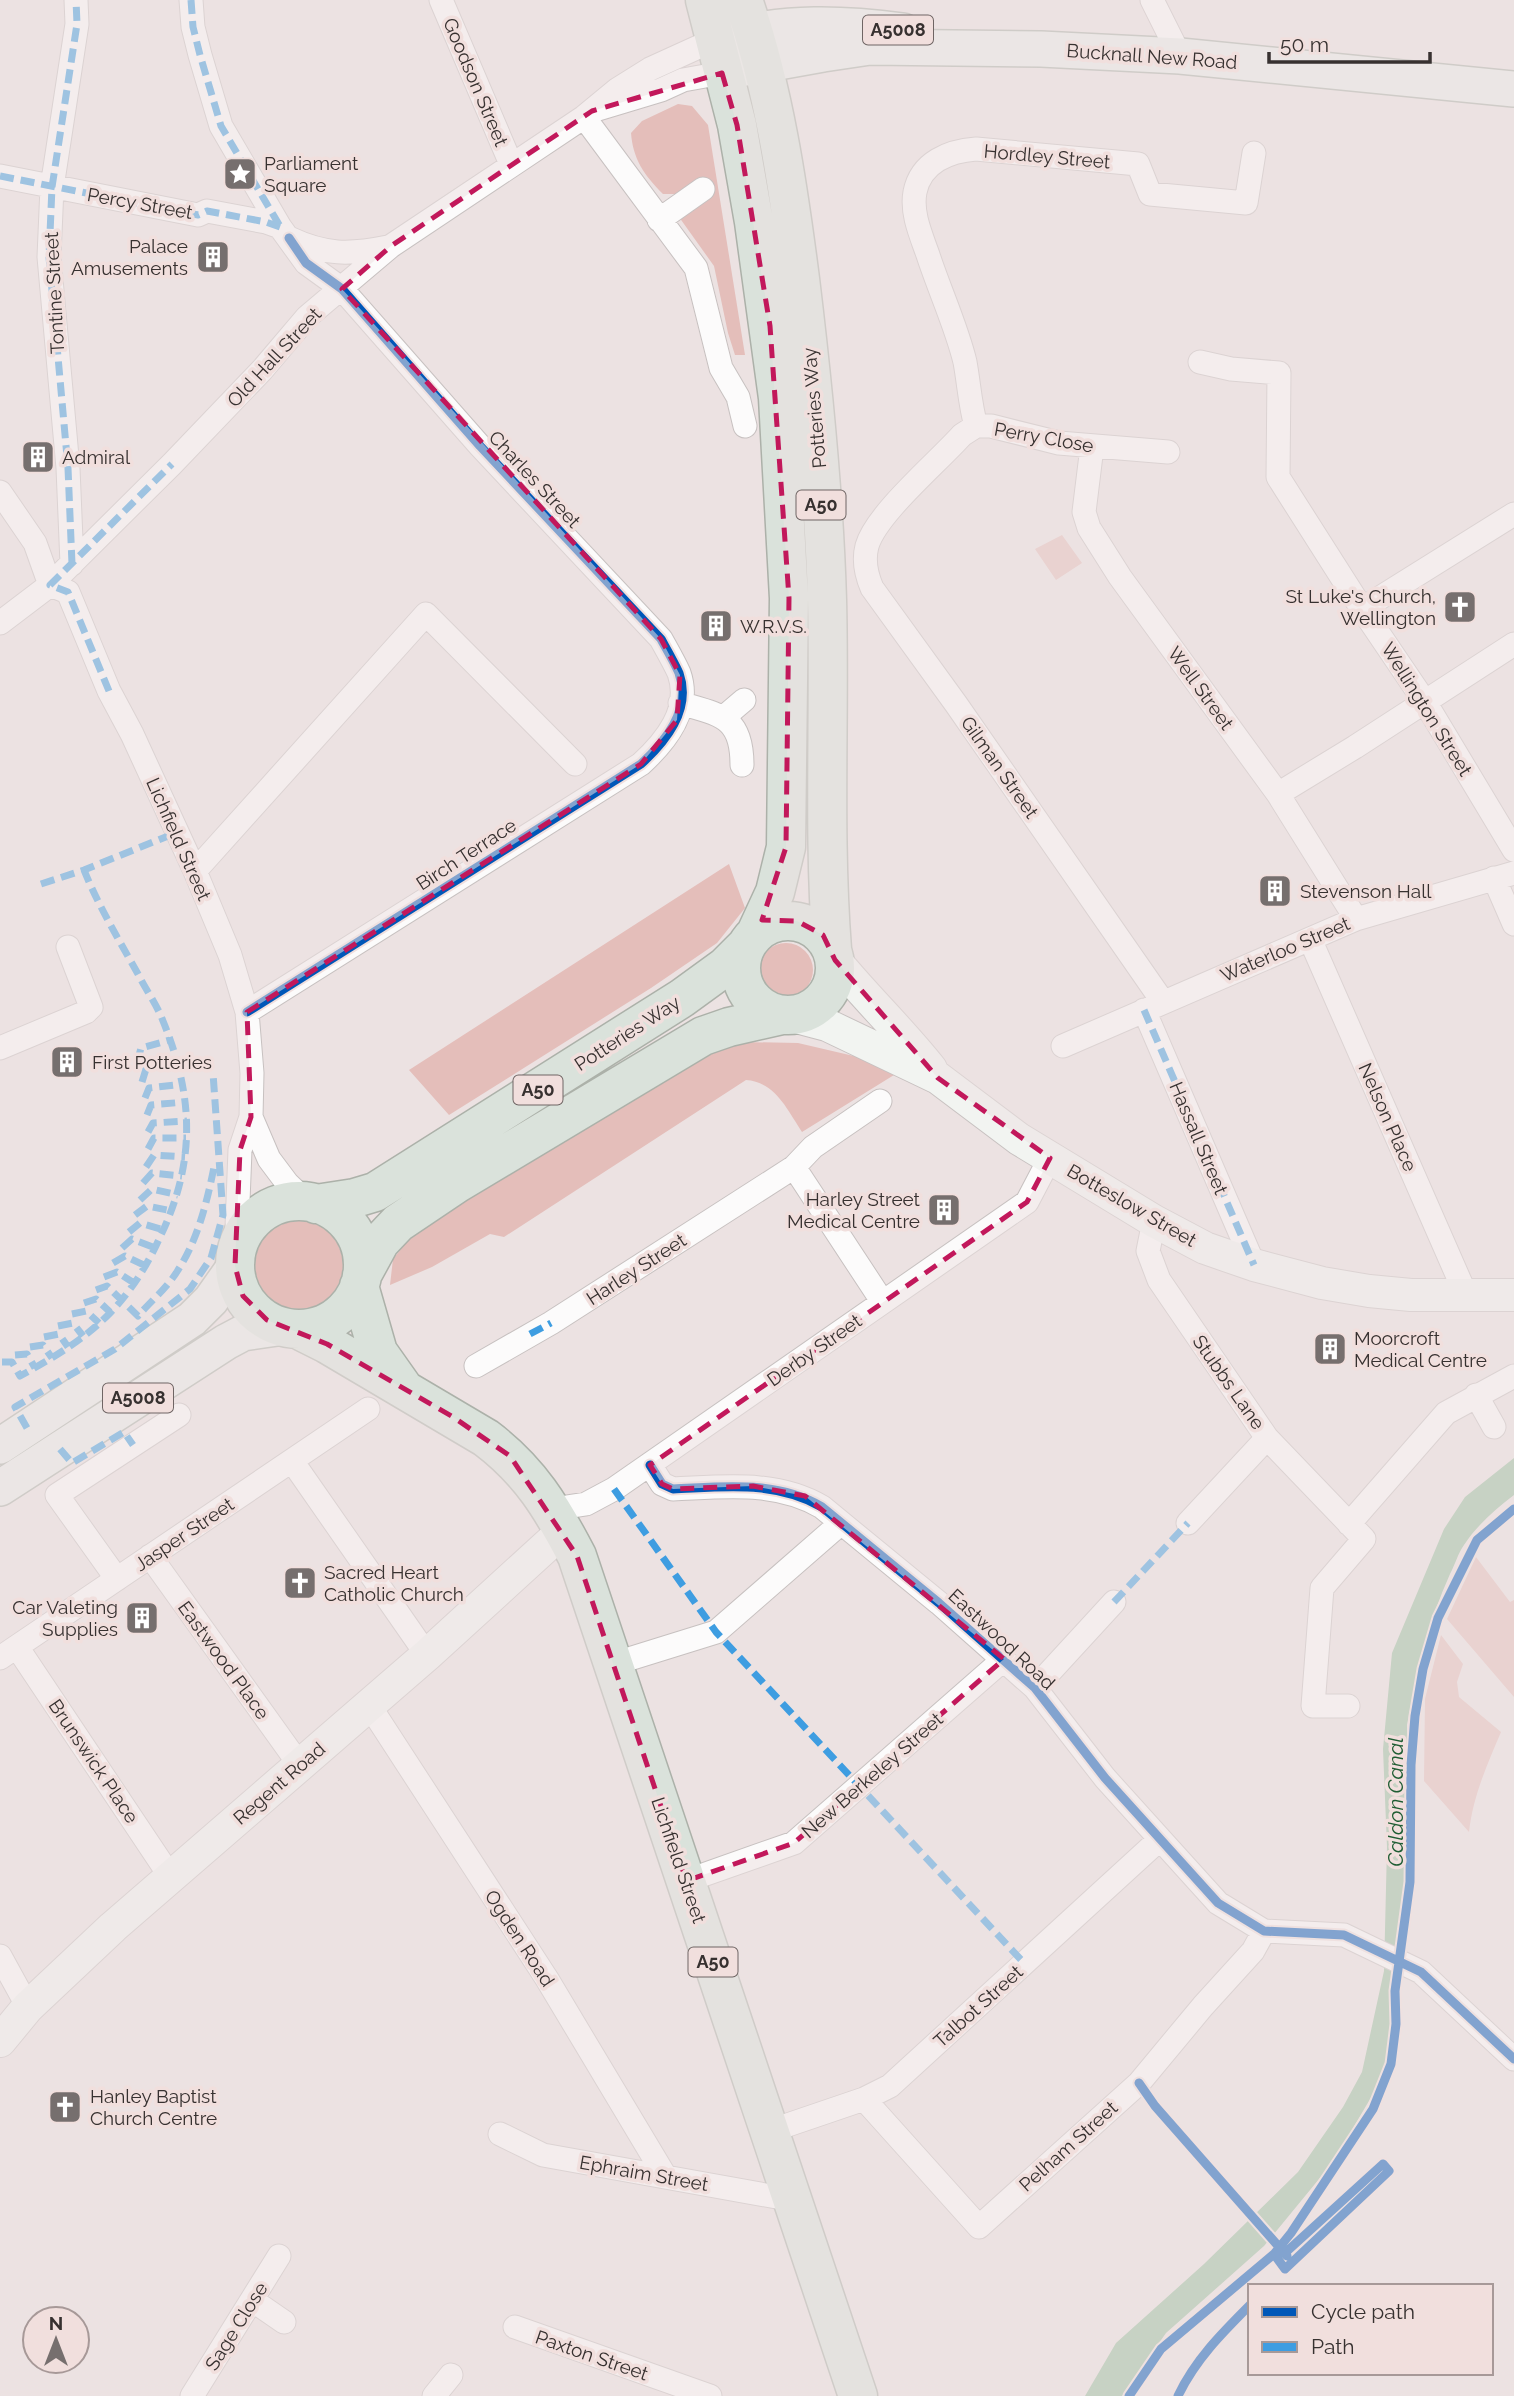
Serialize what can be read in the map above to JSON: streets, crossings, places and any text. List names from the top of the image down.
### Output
{
  "streets": {
    "highway": ["Potteries Way", "A50", "Lichfield Street"],
    "main road": ["A5008", "Bucknall New Road"],
    "street": [
      "Goodson Street",
      "Hordley Street",
      "Percy Street",
      "Tontine Street",
      "Old Hall Street",
      "Perry Close",
      "Charles Street",
      "Well Street",
      "Wellington Street",
      "Gilman Street",
      "Birch Terrace",
      "Waterloo Street",
      "Nelson Place",
      "Hassall Street",
      "Botteslow Street",
      "Harley Street",
      "Derby Street",
      "Stubbs Lane",
      "Jasper Street",
      "Eastwood Road",
      "Eastwood Place",
      "Brunswick Place",
      "New Berkeley Street",
      "Regent Road",
      "Ogden Road",
      "Talbot Street",
      "Pelham Street",
      "Ephraim Street",
      "Sage Close",
      "Paxton Street"
    ]
  },
  "crossings": [
    ["A5008", "Potteries Way"],
    ["A5008", "Lichfield Street"],
    ["Bucknall New Road", "Old Hall Street"],
    ["Bucknall New Road", "Potteries Way"],
    ["Goodson Street", "Old Hall Street"],
    ["Hordley Street", "Perry Close"],
    ["Percy Street", "Tontine Street"],
    ["Percy Street", "Old Hall Street"],
    ["Percy Street", "Charles Street"],
    ["Tontine Street", "Old Hall Street"],
    ["Old Hall Street", "Potteries Way"],
    ["Old Hall Street", "Charles Street"],
    ["Old Hall Street", "Lichfield Street"],
    ["Potteries Way", "Lichfield Street"],
    ["Potteries Way", "Botteslow Street"],
    ["Perry Close", "Well Street"],
    ["Perry Close", "Gilman Street"],
    ["Charles Street", "Birch Terrace"],
    ["Well Street", "Waterloo Street"],
    ["Gilman Street", "Waterloo Street"],
    ["Gilman Street", "Hassall Street"],
    ["Lichfield Street", "Birch Terrace"],
    ["Lichfield Street", "Derby Street"],
    ["Lichfield Street", "New Berkeley Street"],
    ["Lichfield Street", "Regent Road"],
    ["Lichfield Street", "Talbot Street"],
    ["Lichfield Street", "Ephraim Street"],
    ["Waterloo Street", "Nelson Place"],
    ["Waterloo Street", "Hassall Street"],
    ["Nelson Place", "Botteslow Street"],
    ["Hassall Street", "Botteslow Street"],
    ["Botteslow Street", "Derby Street"],
    ["Botteslow Street", "Stubbs Lane"],
    ["Derby Street", "Eastwood Road"],
    ["Derby Street", "Regent Road"],
    ["Jasper Street", "Eastwood Place"],
    ["Jasper Street", "Brunswick Place"],
    ["Eastwood Road", "New Berkeley Street"],
    ["Eastwood Road", "Talbot Street"],
    ["Eastwood Road", "Pelham Street"],
    ["Eastwood Place", "Regent Road"],
    ["Brunswick Place", "Regent Road"],
    ["Regent Road", "Ogden Road"],
    ["Ogden Road", "Ephraim Street"],
    ["Talbot Street", "Pelham Street"]
  ],
  "water": ["Caldon Canal"],
  "places": {
    "place": ["Parliament Square"],
    "building": [
      "Palace Amusements",
      "Admiral",
      "W.R.V.S.",
      "Stevenson Hall",
      "First Potteries",
      "Harley Street Medical Centre",
      "Moorcroft Medical Centre",
      "Car Valeting Supplies"
    ],
    "church": ["St Luke's Church, Wellington", "Sacred Heart Catholic Church", "Hanley Baptist Church Centre"]
  },
  "legend": ["Cycle path", "Path"],
  "scale_bar": "50 m",
  "north": "top"
}
